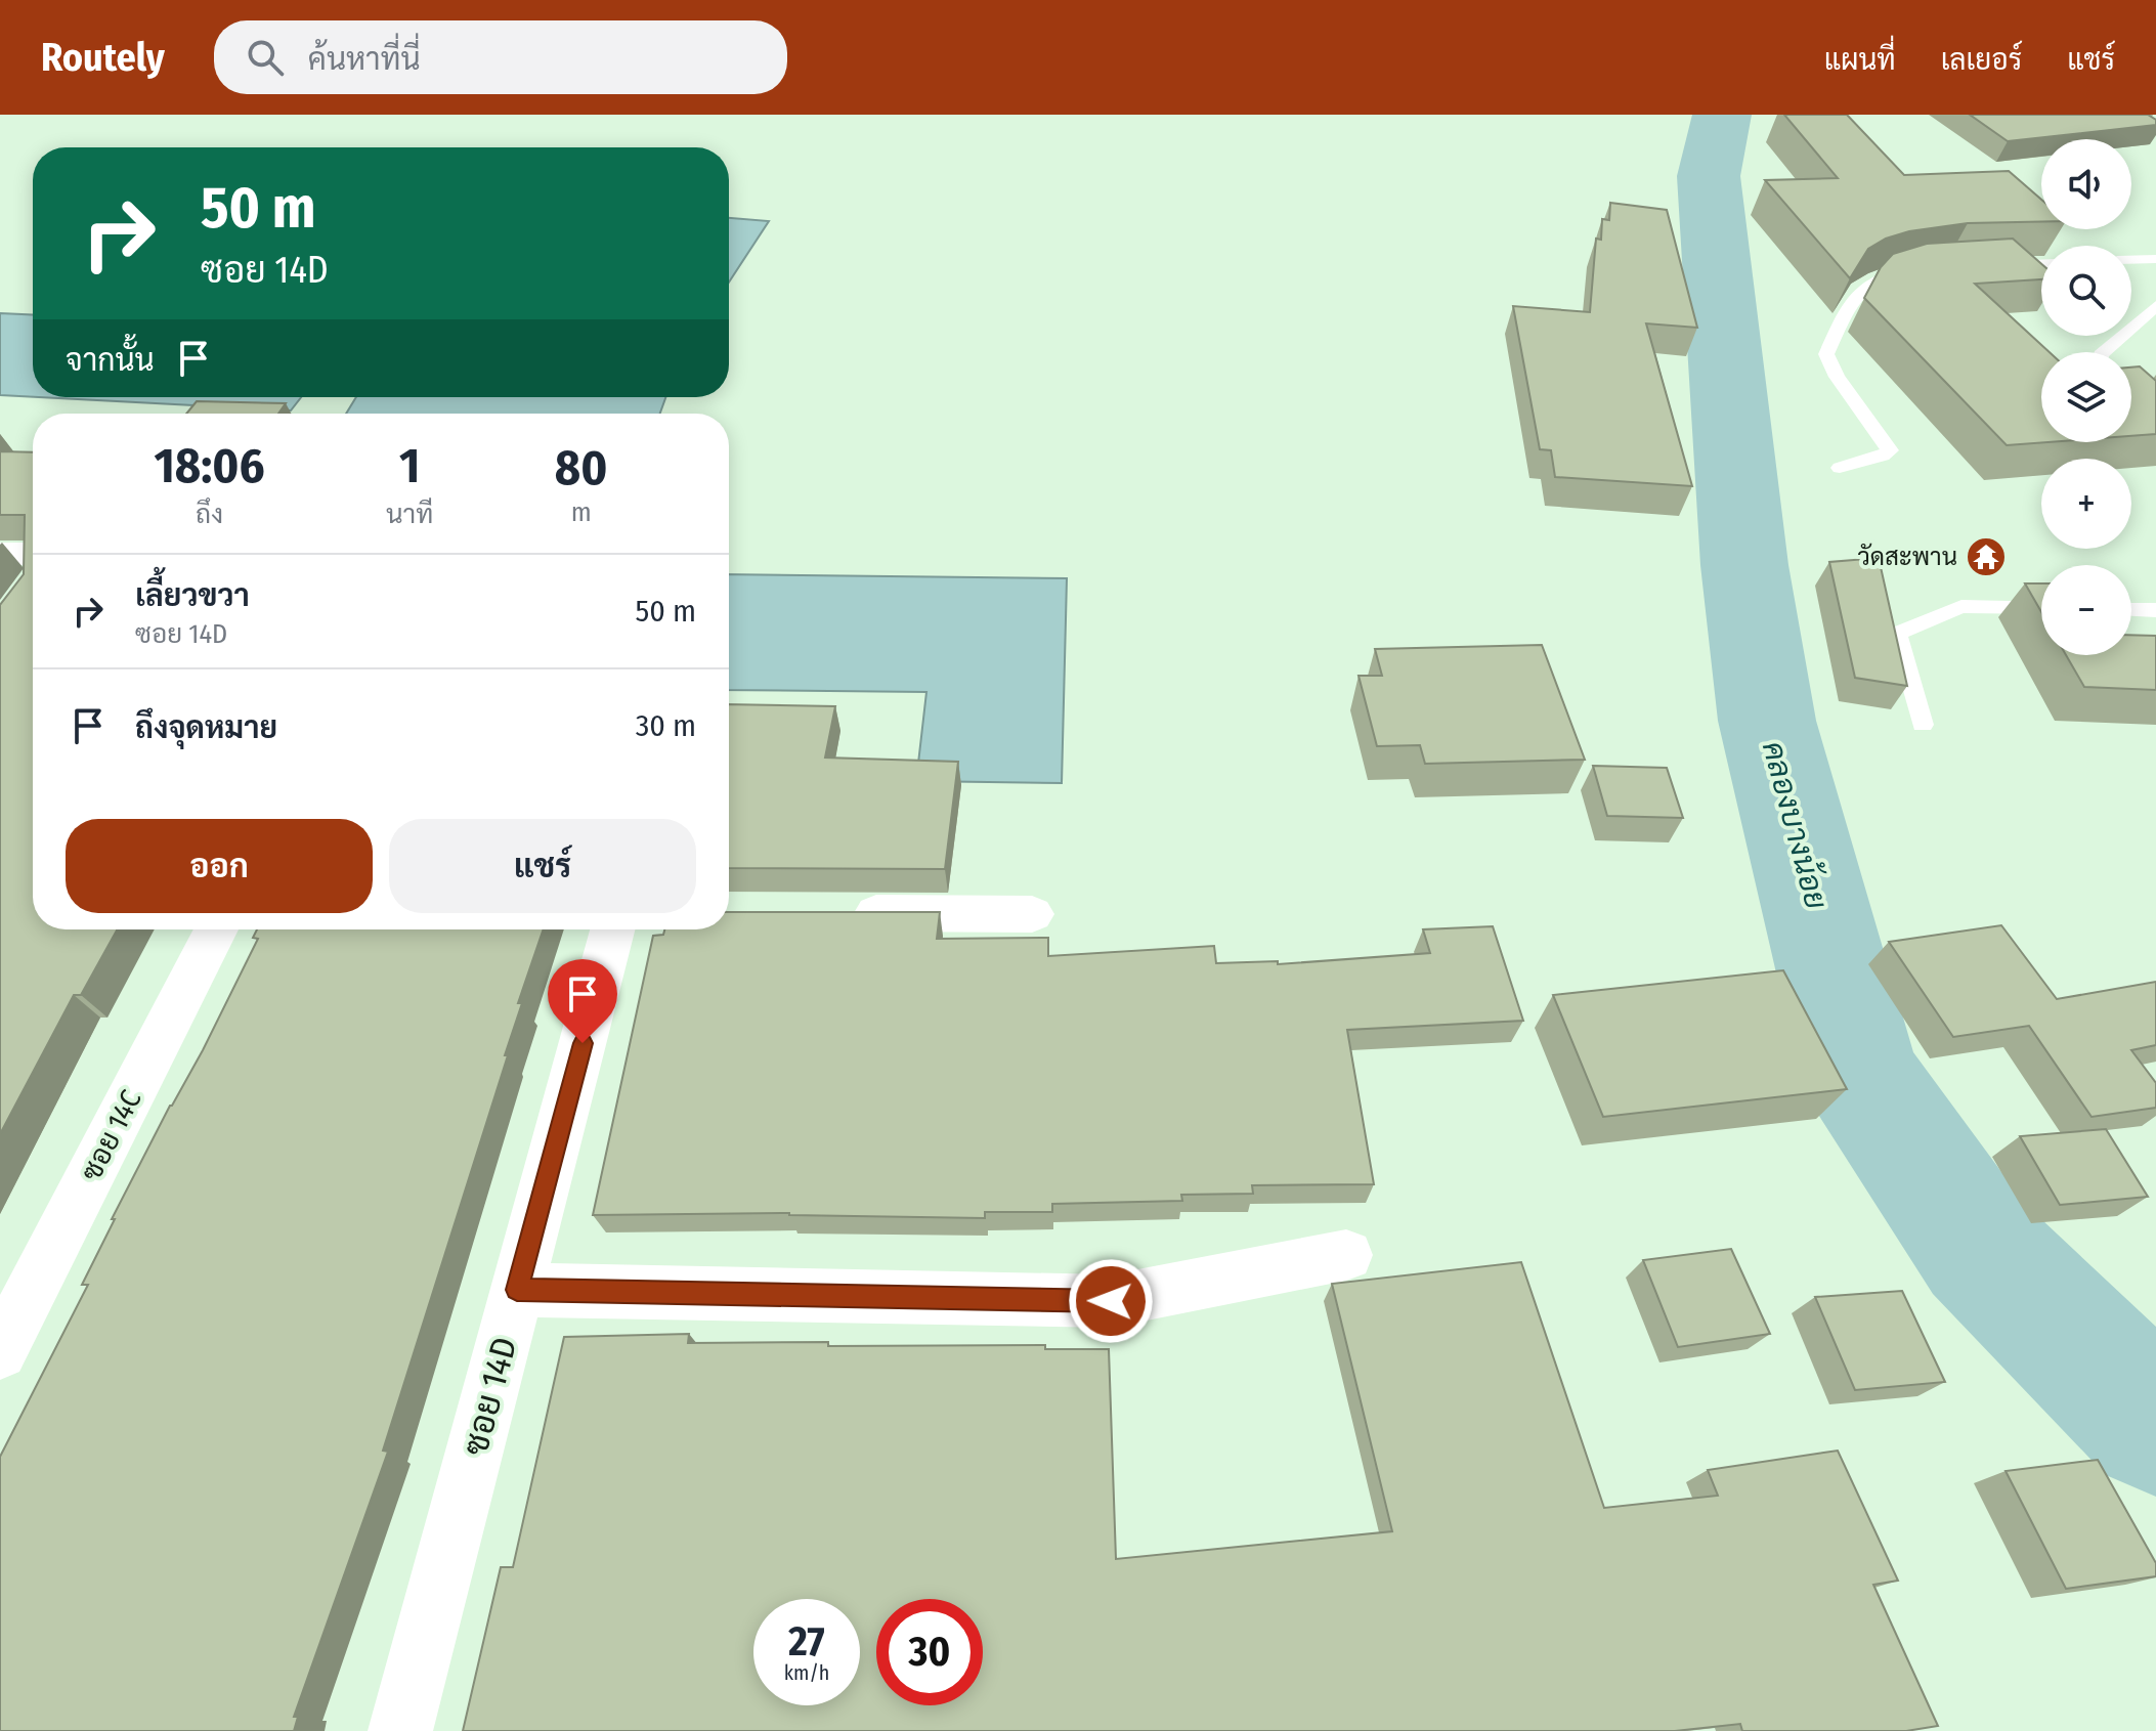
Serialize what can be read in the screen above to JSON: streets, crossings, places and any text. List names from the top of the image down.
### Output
{
  "streets": {
    "street": ["ซอย 14C", "ซอย 14D"]
  },
  "water": ["คลองบางน้อย"],
  "places": {
    "temple": ["วัดสะพาน"]
  },
  "page": {
    "header": "Routely",
    "search": "ค้นหาที่นี่",
    "nav": ["แผนที่", "เลเยอร์", "แชร์"],
    "map_buttons": ["+", "−"],
    "turn": ["50 m", "ซอย 14D"],
    "then": "จากนั้น",
    "eta": [
      "18:06",
      "ถึง",
      "1",
      "นาที",
      "80",
      "m"
    ],
    "list": [
      {
        "name": "เลี้ยวขวา",
        "note": "ซอย 14D",
        "value": "50 m"
      },
      {
        "name": "ถึงจุดหมาย",
        "value": "30 m"
      }
    ],
    "buttons": ["ออก", "แชร์"],
    "speed": "27 km/h",
    "limit": "30"
  }
}
